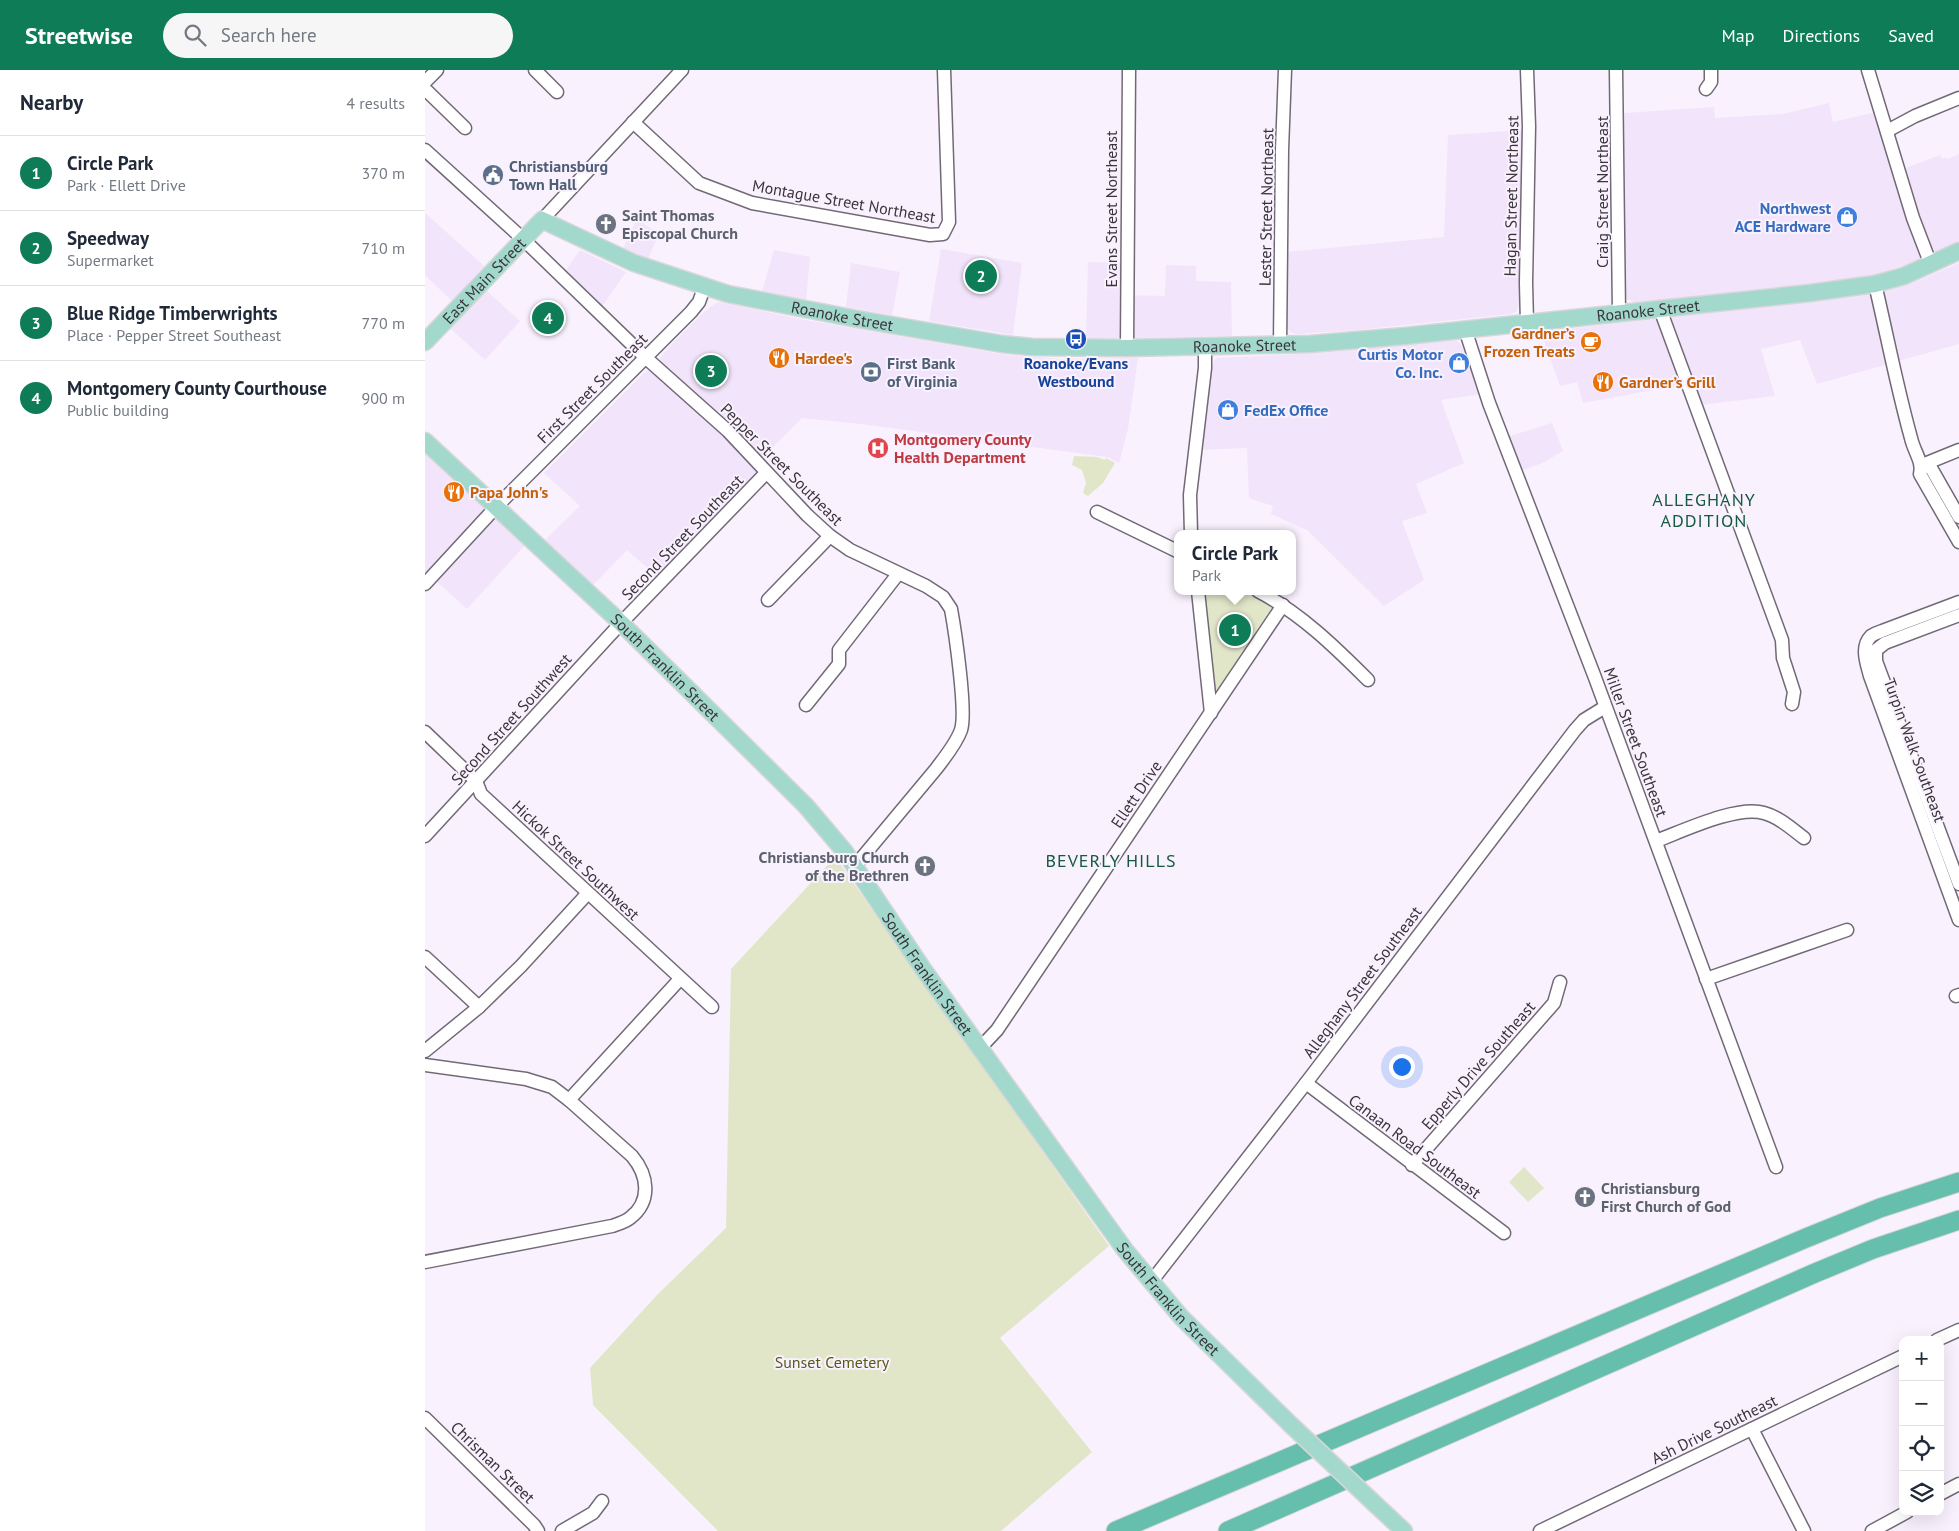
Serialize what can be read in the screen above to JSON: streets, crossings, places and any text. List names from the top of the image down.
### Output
{
  "streets": {
    "main road": ["East Main Street", "Roanoke Street", "South Franklin Street"],
    "street": [
      "Craig Street Northeast",
      "Hagan Street Northeast",
      "Montague Street Northeast",
      "Lester Street Northeast",
      "Evans Street Northeast",
      "First Street Southeast",
      "Pepper Street Southeast",
      "Second Street Southeast",
      "Second Street Southwest",
      "Miller Street Southeast",
      "Turpin Walk Southeast",
      "Ellett Drive",
      "Hickok Street Southwest",
      "Alleghany Street Southeast",
      "Epperly Drive Southeast",
      "Canaan Road Southeast",
      "Ash Drive Southeast",
      "Chrisman Street"
    ]
  },
  "crossings": [
    ["Craig Street Northeast", "Roanoke Street"],
    ["Hagan Street Northeast", "Roanoke Street"],
    ["Lester Street Northeast", "Roanoke Street"],
    ["Evans Street Northeast", "Roanoke Street"],
    ["East Main Street", "Roanoke Street"],
    ["East Main Street", "Pepper Street Southeast"],
    ["Roanoke Street", "First Street Southeast"],
    ["Roanoke Street", "Miller Street Southeast"],
    ["First Street Southeast", "Pepper Street Southeast"],
    ["First Street Southeast", "South Franklin Street"],
    ["Pepper Street Southeast", "Second Street Southeast"],
    ["Pepper Street Southeast", "South Franklin Street"],
    ["Second Street Southeast", "South Franklin Street"],
    ["Second Street Southeast", "Second Street Southwest"],
    ["South Franklin Street", "Second Street Southwest"],
    ["South Franklin Street", "Ellett Drive"],
    ["South Franklin Street", "Alleghany Street Southeast"],
    ["Second Street Southwest", "Hickok Street Southwest"],
    ["Miller Street Southeast", "Alleghany Street Southeast"],
    ["Alleghany Street Southeast", "Canaan Road Southeast"],
    ["Epperly Drive Southeast", "Canaan Road Southeast"]
  ],
  "districts": ["ALLEGHANY ADDITION", "BEVERLY HILLS"],
  "parks": ["Sunset Cemetery"],
  "places": {
    "public building": ["Christiansburg Town Hall"],
    "shop": ["Northwest ACE Hardware", "Curtis Motor Co. Inc.", "FedEx Office"],
    "church": ["Saint Thomas Episcopal Church", "Christiansburg Church of the Brethren", "Christiansburg First Church of God"],
    "bus stop": ["Roanoke/Evans Westbound"],
    "cafe": ["Gardner’s Frozen Treats"],
    "restaurant": ["Hardee's", "Gardner’s Grill", "Papa John's"],
    "bank": ["First Bank of Virginia"],
    "hospital": ["Montgomery County Health Department"]
  },
  "page": {
    "header": "Streetwise",
    "search": "Search here",
    "nav": ["Map", "Directions", "Saved"],
    "heading": ["Nearby", "4 results"],
    "list": [
      {
        "mark": "1",
        "name": "Circle Park",
        "note": "Park · Ellett Drive",
        "value": "370 m"
      },
      {
        "mark": "2",
        "name": "Speedway",
        "note": "Supermarket",
        "value": "710 m"
      },
      {
        "mark": "3",
        "name": "Blue Ridge Timberwrights",
        "note": "Place · Pepper Street Southeast",
        "value": "770 m"
      },
      {
        "mark": "4",
        "name": "Montgomery County Courthouse",
        "note": "Public building",
        "value": "900 m"
      }
    ],
    "pins": [
      "2",
      "4",
      "3",
      "1"
    ],
    "popup": ["Circle Park", "Park"],
    "map_buttons": ["+", "−"]
  }
}
